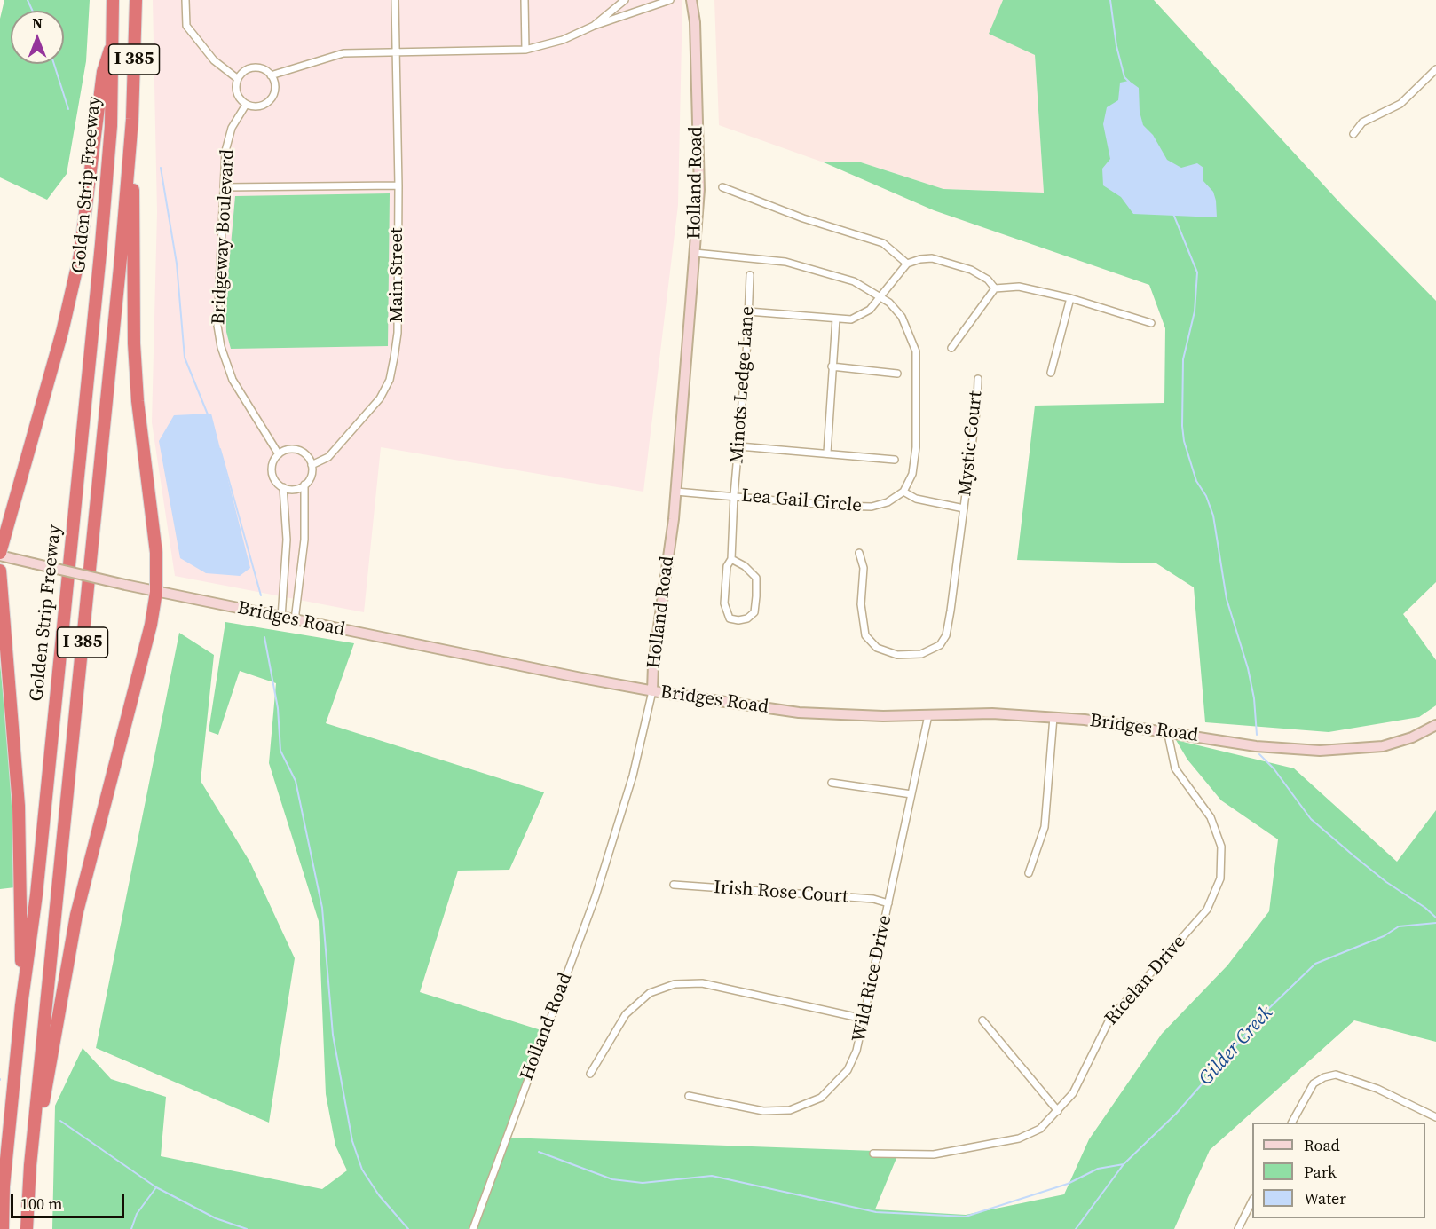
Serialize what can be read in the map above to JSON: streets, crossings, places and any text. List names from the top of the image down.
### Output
{
  "streets": {
    "highway": ["I 385", "Golden Strip Freeway"],
    "main road": ["Holland Road", "Bridges Road"],
    "street": [
      "Bridgeway Boulevard",
      "Main Street",
      "Minots Ledge Lane",
      "Mystic Court",
      "Lea Gail Circle",
      "Irish Rose Court",
      "Wild Rice Drive",
      "Ricelan Drive"
    ]
  },
  "crossings": [
    ["Holland Road", "Lea Gail Circle"],
    ["Holland Road", "Bridges Road"],
    ["Bridgeway Boulevard", "Main Street"],
    ["Minots Ledge Lane", "Lea Gail Circle"],
    ["Bridges Road", "Wild Rice Drive"],
    ["Bridges Road", "Ricelan Drive"],
    ["Irish Rose Court", "Wild Rice Drive"]
  ],
  "water": ["Gilder Creek"],
  "legend": ["Road", "Park", "Water"],
  "scale_bar": "100 m",
  "north": "top"
}
